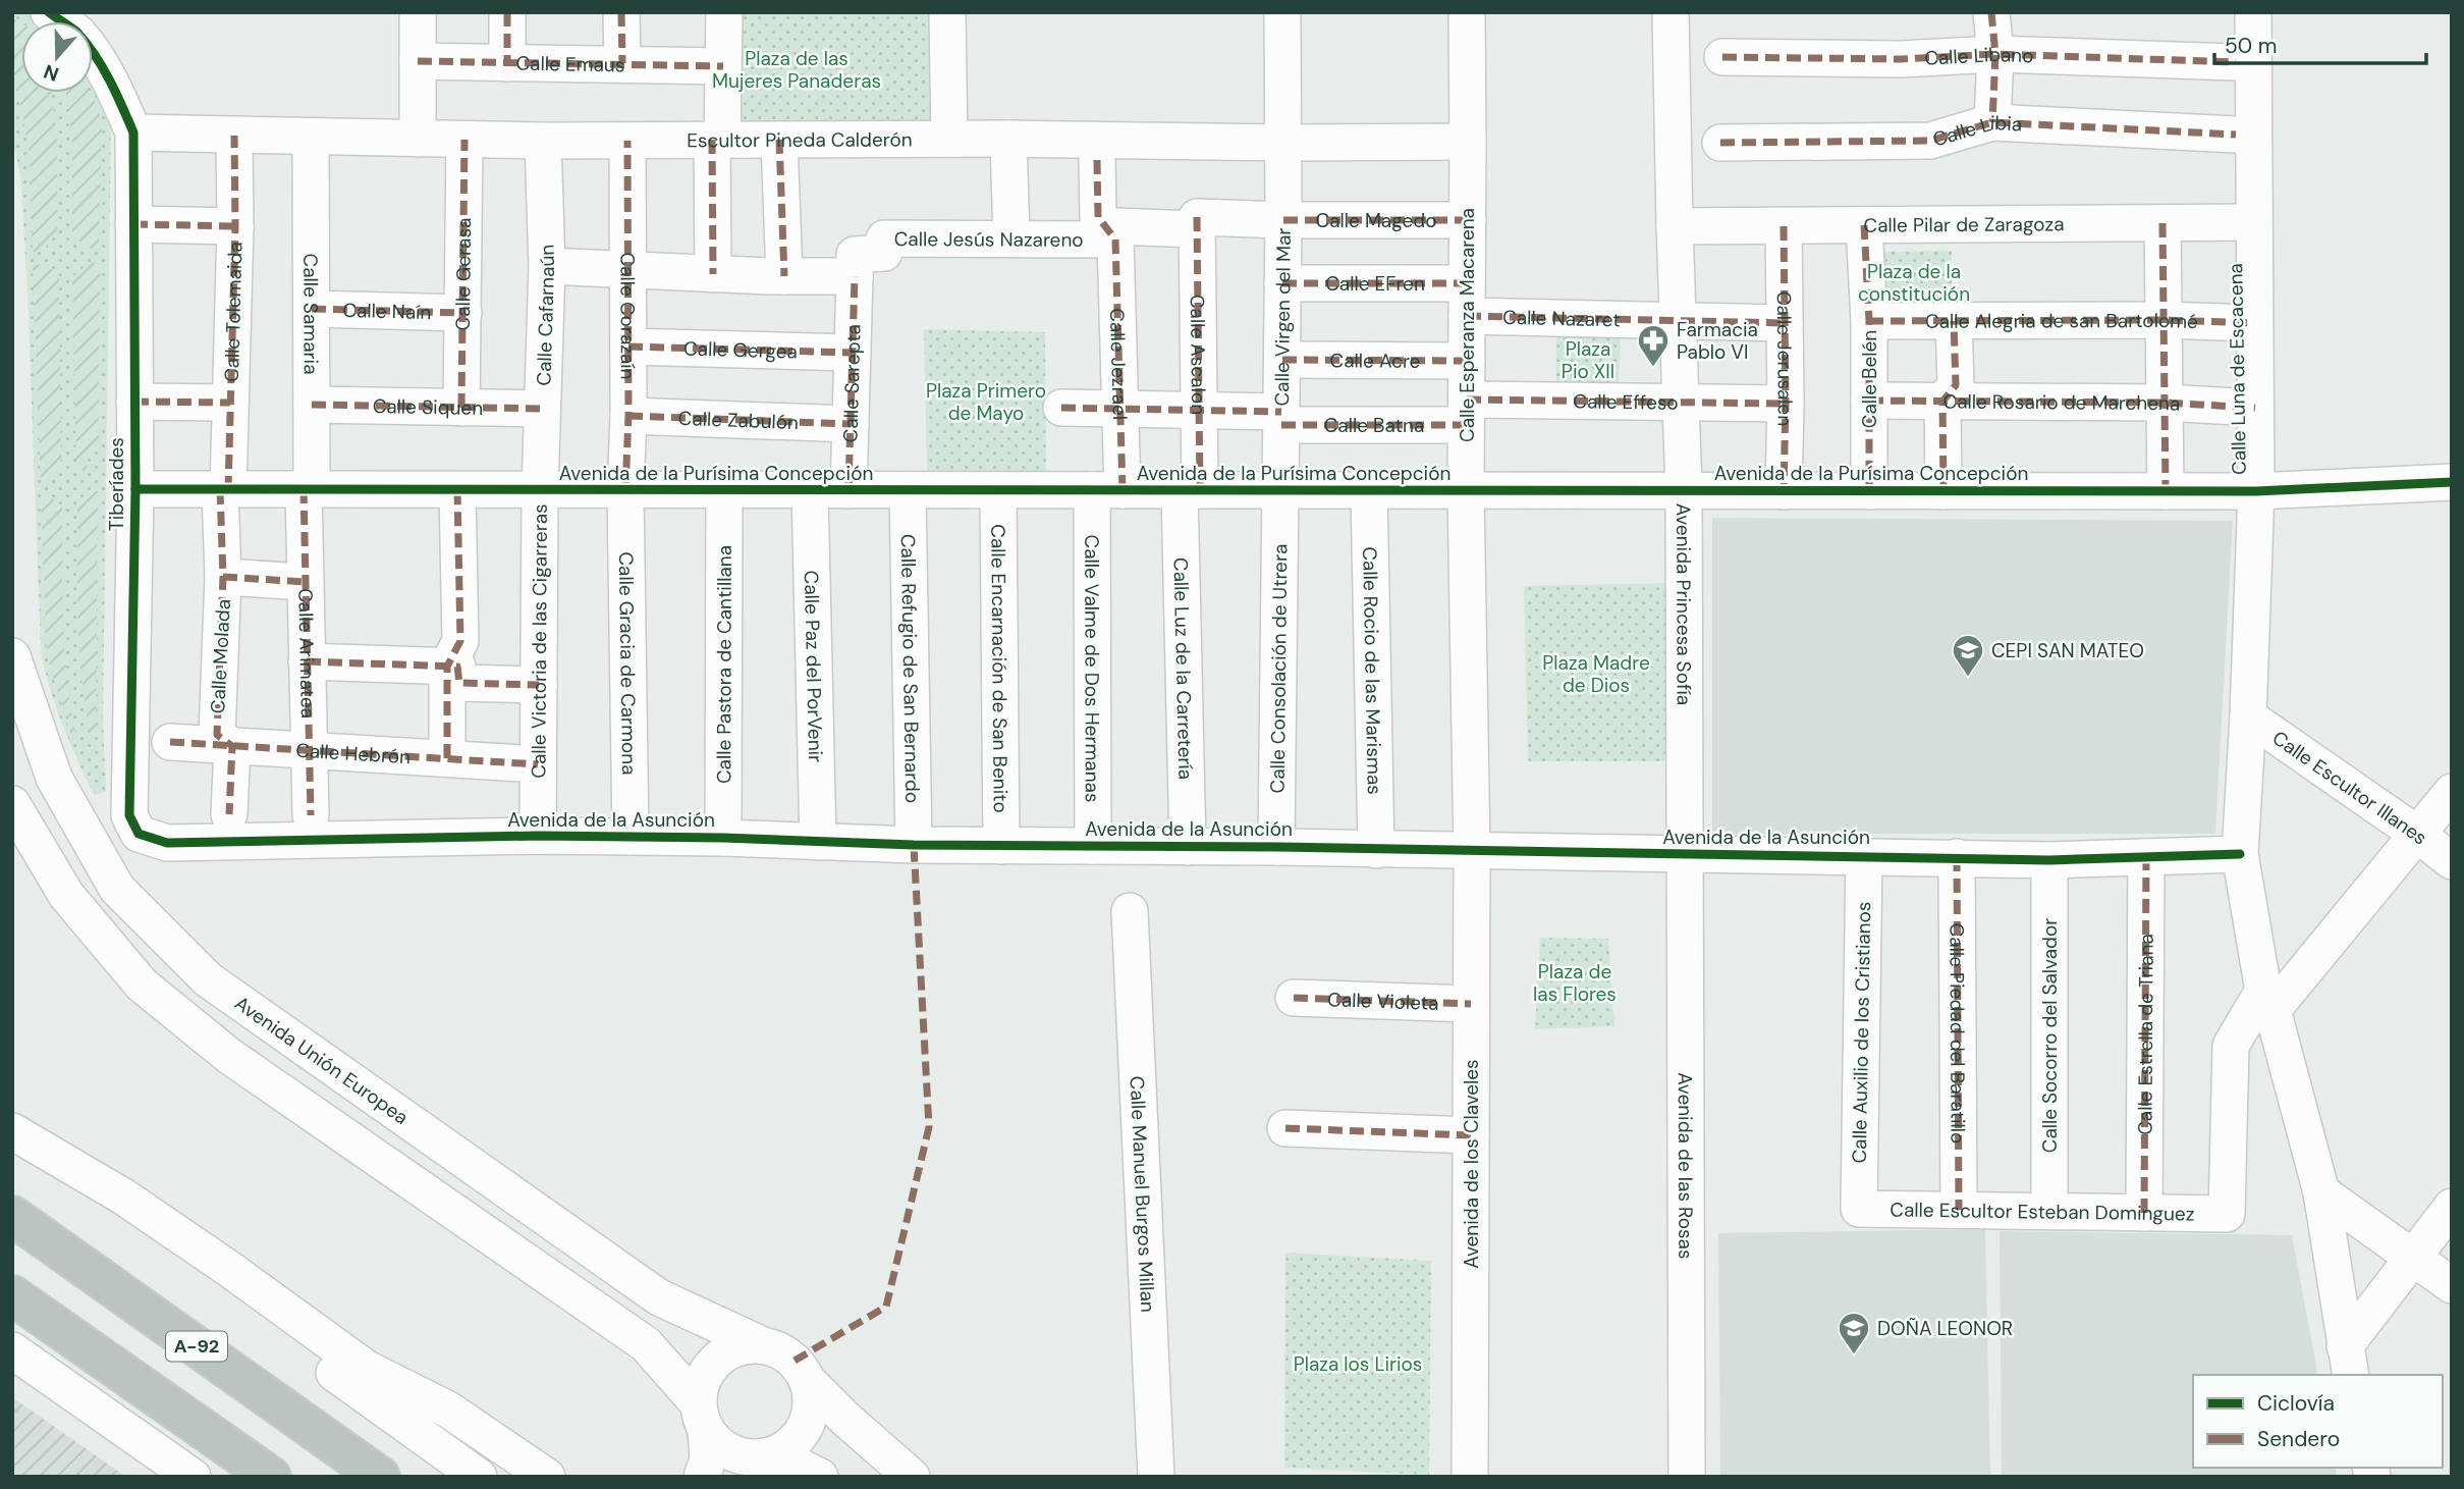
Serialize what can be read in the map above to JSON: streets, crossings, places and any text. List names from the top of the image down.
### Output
{
  "streets": {
    "highway": ["A-92"],
    "street": [
      "Calle Libano",
      "Calle Emaus",
      "Calle Libia",
      "Escultor Pineda Calderón",
      "Calle Magedo",
      "Calle Pilar de Zaragoza",
      "Calle Jesús Nazareno",
      "Calle Gerasa",
      "Calle EFren",
      "Calle Naín",
      "Calle Tolemaida",
      "Calle Samaria",
      "Calle Cafarnaún",
      "Calle Corazaín",
      "Calle Virgen del Mar",
      "Calle Nazaret",
      "Calle Alegria de san Bartolomé",
      "Calle Esperanza Macarena",
      "Calle Gergea",
      "Calle Ascalon",
      "Calle Jerusalen",
      "Calle Acre",
      "Calle Jezrael",
      "Calle Luna de Escacena",
      "Calle Belén",
      "Calle Sarepta",
      "Calle Effeso",
      "Calle Rosario de Marchena",
      "Calle Siquen",
      "Calle Zabulón",
      "Calle Batna",
      "Avenida de la Purísima Concepción",
      "Tiberíades",
      "Avenida Princesa Sofía",
      "Calle Victoria de las Cigarreras",
      "Calle Arimatea",
      "Calle Molada",
      "Calle Gracia de Carmona",
      "Calle Pastora de Cantillana",
      "Calle Paz del PorVenir",
      "Calle Refugio de San Bernardo",
      "Calle Encarnación de San Benito",
      "Calle Valme de Dos Hermanas",
      "Calle Luz de la Carretería",
      "Calle Consolación de Utrera",
      "Calle Rocio de las Marismas",
      "Calle Hebrón",
      "Calle Escultor Illanes",
      "Avenida de la Asunción",
      "Calle Violeta",
      "Calle Auxilio de los Cristianos",
      "Calle Piedad del Baratillo",
      "Calle Estrella de Triana",
      "Calle Socorro del Salvador",
      "Avenida Unión Europea",
      "Avenida de los Claveles",
      "Avenida de las Rosas",
      "Calle Manuel Burgos Millan",
      "Calle Escultor Esteban Dominguez"
    ]
  },
  "crossings": [
    ["Escultor Pineda Calderón", "Calle Gerasa"],
    ["Escultor Pineda Calderón", "Calle Tolemaida"],
    ["Escultor Pineda Calderón", "Calle Samaria"],
    ["Escultor Pineda Calderón", "Calle Cafarnaún"],
    ["Escultor Pineda Calderón", "Calle Corazaín"],
    ["Escultor Pineda Calderón", "Calle Virgen del Mar"],
    ["Escultor Pineda Calderón", "Calle Esperanza Macarena"],
    ["Escultor Pineda Calderón", "Tiberíades"],
    ["Calle Magedo", "Calle Virgen del Mar"],
    ["Calle Magedo", "Calle Esperanza Macarena"],
    ["Calle Pilar de Zaragoza", "Calle Jerusalen"],
    ["Calle Pilar de Zaragoza", "Calle Luna de Escacena"],
    ["Calle Pilar de Zaragoza", "Calle Belén"],
    ["Calle Pilar de Zaragoza", "Avenida Princesa Sofía"],
    ["Calle Jesús Nazareno", "Calle Jezrael"],
    ["Calle Jesús Nazareno", "Calle Sarepta"],
    ["Calle Gerasa", "Calle Naín"],
    ["Calle Gerasa", "Calle Siquen"],
    ["Calle EFren", "Calle Virgen del Mar"],
    ["Calle EFren", "Calle Nazaret"],
    ["Calle EFren", "Calle Esperanza Macarena"],
    ["Calle Naín", "Calle Samaria"],
    ["Calle Tolemaida", "Avenida de la Purísima Concepción"],
    ["Calle Tolemaida", "Calle Molada"],
    ["Calle Samaria", "Calle Siquen"],
    ["Calle Samaria", "Avenida de la Purísima Concepción"],
    ["Calle Samaria", "Calle Arimatea"],
    ["Calle Cafarnaún", "Calle Siquen"],
    ["Calle Cafarnaún", "Avenida de la Purísima Concepción"],
    ["Calle Cafarnaún", "Calle Victoria de las Cigarreras"],
    ["Calle Corazaín", "Calle Gergea"],
    ["Calle Corazaín", "Calle Zabulón"],
    ["Calle Corazaín", "Avenida de la Purísima Concepción"],
    ["Calle Corazaín", "Calle Gracia de Carmona"],
    ["Calle Virgen del Mar", "Calle Acre"],
    ["Calle Virgen del Mar", "Calle Batna"],
    ["Calle Virgen del Mar", "Avenida de la Purísima Concepción"],
    ["Calle Virgen del Mar", "Calle Consolación de Utrera"],
    ["Calle Nazaret", "Calle Esperanza Macarena"],
    ["Calle Nazaret", "Calle Jerusalen"],
    ["Calle Nazaret", "Avenida Princesa Sofía"],
    ["Calle Alegria de san Bartolomé", "Calle Luna de Escacena"],
    ["Calle Alegria de san Bartolomé", "Calle Belén"],
    ["Calle Esperanza Macarena", "Calle Acre"],
    ["Calle Esperanza Macarena", "Calle Effeso"],
    ["Calle Esperanza Macarena", "Calle Batna"],
    ["Calle Esperanza Macarena", "Avenida de la Purísima Concepción"],
    ["Calle Esperanza Macarena", "Avenida de la Asunción"],
    ["Calle Esperanza Macarena", "Avenida de los Claveles"],
    ["Calle Gergea", "Calle Sarepta"],
    ["Calle Ascalon", "Calle Batna"],
    ["Calle Ascalon", "Avenida de la Purísima Concepción"],
    ["Calle Ascalon", "Calle Luz de la Carretería"],
    ["Calle Jerusalen", "Calle Effeso"],
    ["Calle Jerusalen", "Avenida de la Purísima Concepción"],
    ["Calle Jezrael", "Calle Batna"],
    ["Calle Jezrael", "Avenida de la Purísima Concepción"],
    ["Calle Jezrael", "Calle Valme de Dos Hermanas"],
    ["Calle Luna de Escacena", "Calle Rosario de Marchena"],
    ["Calle Luna de Escacena", "Avenida de la Purísima Concepción"],
    ["Calle Luna de Escacena", "Calle Escultor Illanes"],
    ["Calle Luna de Escacena", "Avenida de la Asunción"],
    ["Calle Luna de Escacena", "Calle Escultor Esteban Dominguez"],
    ["Calle Belén", "Calle Rosario de Marchena"],
    ["Calle Belén", "Avenida de la Purísima Concepción"],
    ["Calle Sarepta", "Calle Zabulón"],
    ["Calle Sarepta", "Avenida de la Purísima Concepción"],
    ["Calle Effeso", "Calle Batna"],
    ["Calle Effeso", "Avenida Princesa Sofía"],
    ["Avenida de la Purísima Concepción", "Tiberíades"],
    ["Avenida de la Purísima Concepción", "Avenida Princesa Sofía"],
    ["Avenida de la Purísima Concepción", "Calle Victoria de las Cigarreras"],
    ["Avenida de la Purísima Concepción", "Calle Arimatea"],
    ["Avenida de la Purísima Concepción", "Calle Molada"],
    ["Avenida de la Purísima Concepción", "Calle Gracia de Carmona"],
    ["Avenida de la Purísima Concepción", "Calle Pastora de Cantillana"],
    ["Avenida de la Purísima Concepción", "Calle Paz del PorVenir"],
    ["Avenida de la Purísima Concepción", "Calle Refugio de San Bernardo"],
    ["Avenida de la Purísima Concepción", "Calle Encarnación de San Benito"],
    ["Avenida de la Purísima Concepción", "Calle Valme de Dos Hermanas"],
    ["Avenida de la Purísima Concepción", "Calle Luz de la Carretería"],
    ["Avenida de la Purísima Concepción", "Calle Consolación de Utrera"],
    ["Avenida de la Purísima Concepción", "Calle Rocio de las Marismas"],
    ["Tiberíades", "Avenida de la Asunción"],
    ["Avenida Princesa Sofía", "Avenida de la Asunción"],
    ["Avenida Princesa Sofía", "Avenida de las Rosas"],
    ["Calle Victoria de las Cigarreras", "Calle Hebrón"],
    ["Calle Victoria de las Cigarreras", "Avenida de la Asunción"],
    ["Calle Arimatea", "Calle Hebrón"],
    ["Calle Molada", "Calle Hebrón"],
    ["Calle Gracia de Carmona", "Avenida de la Asunción"],
    ["Calle Pastora de Cantillana", "Avenida de la Asunción"],
    ["Calle Paz del PorVenir", "Avenida de la Asunción"],
    ["Calle Refugio de San Bernardo", "Avenida de la Asunción"],
    ["Calle Encarnación de San Benito", "Avenida de la Asunción"],
    ["Calle Valme de Dos Hermanas", "Avenida de la Asunción"],
    ["Calle Luz de la Carretería", "Avenida de la Asunción"],
    ["Calle Consolación de Utrera", "Avenida de la Asunción"],
    ["Calle Rocio de las Marismas", "Avenida de la Asunción"],
    ["Avenida de la Asunción", "Calle Auxilio de los Cristianos"],
    ["Avenida de la Asunción", "Calle Piedad del Baratillo"],
    ["Avenida de la Asunción", "Calle Estrella de Triana"],
    ["Avenida de la Asunción", "Calle Socorro del Salvador"],
    ["Avenida de la Asunción", "Avenida de los Claveles"],
    ["Avenida de la Asunción", "Avenida de las Rosas"],
    ["Calle Violeta", "Avenida de los Claveles"],
    ["Calle Auxilio de los Cristianos", "Calle Escultor Esteban Dominguez"],
    ["Calle Piedad del Baratillo", "Calle Escultor Esteban Dominguez"],
    ["Calle Estrella de Triana", "Calle Escultor Esteban Dominguez"],
    ["Calle Socorro del Salvador", "Calle Escultor Esteban Dominguez"]
  ],
  "parks": [
    "Plaza de las Mujeres Panaderas",
    "Plaza de la constitución",
    "Plaza Pio XII",
    "Plaza Primero de Mayo",
    "Plaza Madre de Dios",
    "Plaza de las Flores",
    "Plaza los Lirios"
  ],
  "places": {
    "pharmacy": ["Farmacia Pablo VI"],
    "school or university": ["CEPI SAN MATEO", "DOÑA LEONOR"]
  },
  "legend": ["Ciclovía", "Sendero"],
  "scale_bar": "50 m",
  "north": "bottom"
}
